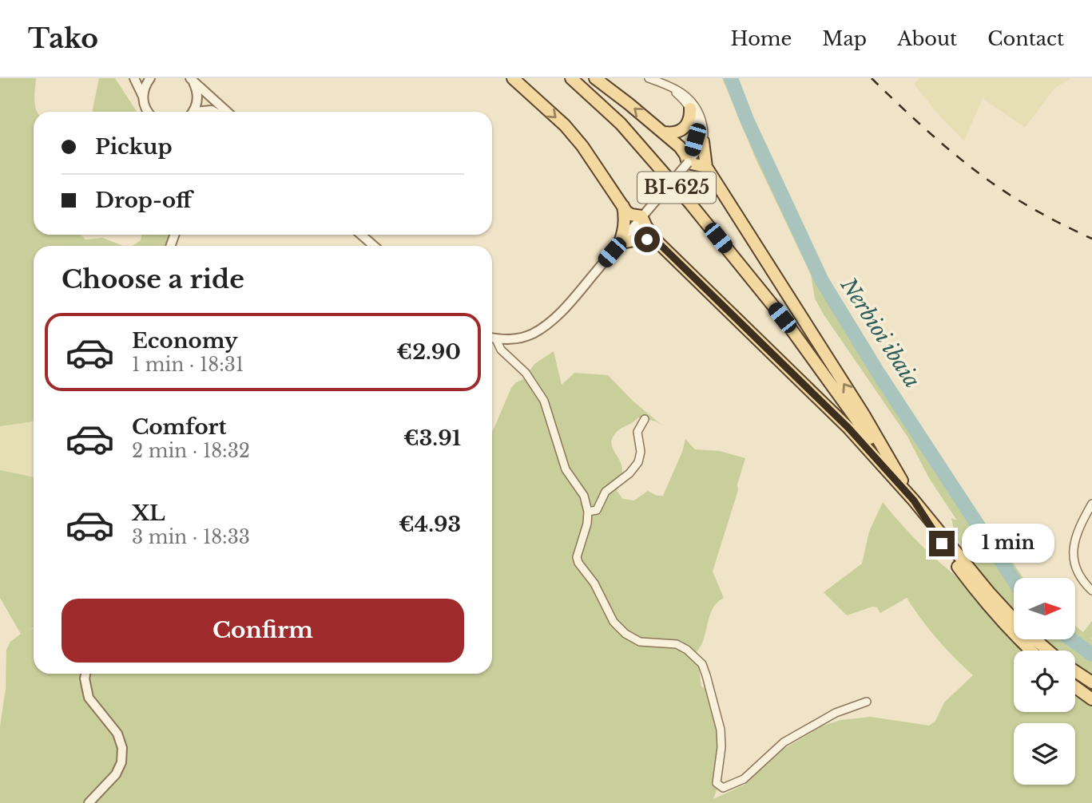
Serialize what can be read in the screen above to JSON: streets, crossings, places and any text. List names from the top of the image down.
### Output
{
  "streets": {
    "main road": ["BI-625"]
  },
  "water": ["Nerbioi ibaia"],
  "north": "right",
  "page": {
    "header": "Tako",
    "nav": [
      "Home",
      "Map",
      "About",
      "Contact"
    ],
    "banner": ["Pickup", "Drop-off"],
    "heading": "Choose a ride",
    "list": [
      {
        "name": "Economy",
        "note": "1 min · 18:31",
        "value": "€2.90"
      },
      {
        "name": "Comfort",
        "note": "2 min · 18:32",
        "value": "€3.91"
      },
      {
        "name": "XL",
        "note": "3 min · 18:33",
        "value": "€4.93"
      }
    ],
    "bubble": "1 min",
    "buttons": "Confirm"
  }
}
